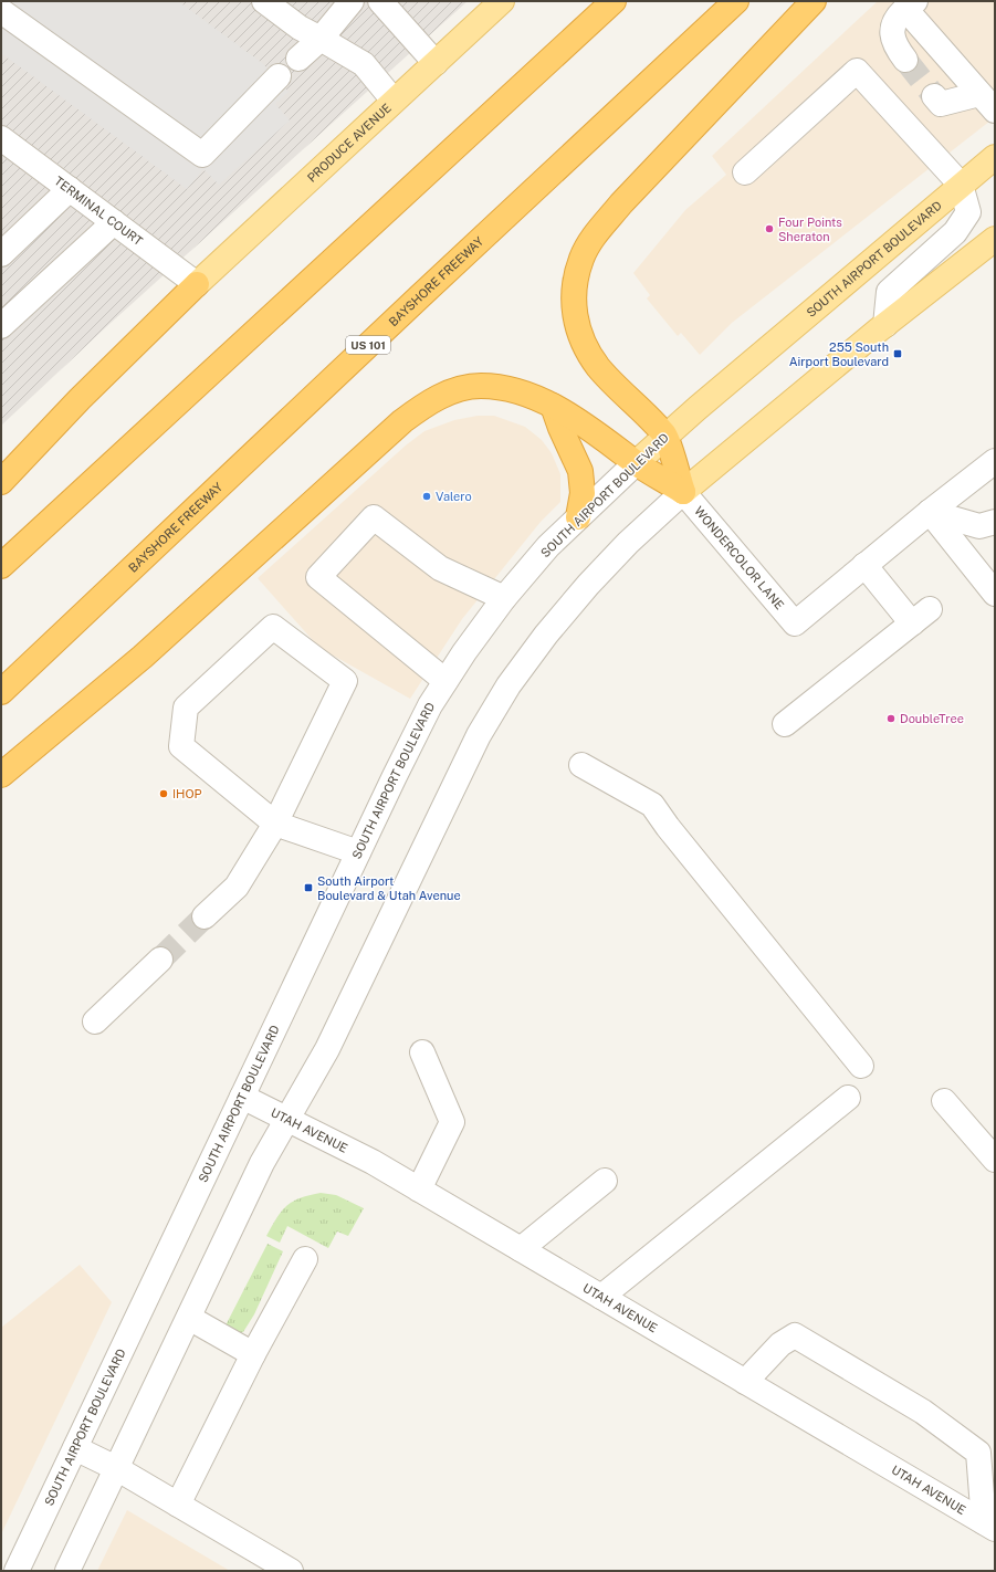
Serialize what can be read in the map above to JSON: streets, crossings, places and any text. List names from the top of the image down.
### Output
{
  "streets": {
    "highway": ["BAYSHORE FREEWAY", "US 101"],
    "main road": ["PRODUCE AVENUE", "SOUTH AIRPORT BOULEVARD"],
    "street": ["TERMINAL COURT", "WONDERCOLOR LANE", "UTAH AVENUE"]
  },
  "crossings": [
    ["PRODUCE AVENUE", "TERMINAL COURT"],
    ["SOUTH AIRPORT BOULEVARD", "UTAH AVENUE"]
  ],
  "places": {
    "other": [
      "Four Points Sheraton",
      "Valero",
      "DoubleTree",
      "IHOP"
    ],
    "transit": ["255 South Airport Boulevard", "South Airport Boulevard & Utah Avenue"]
  }
}
